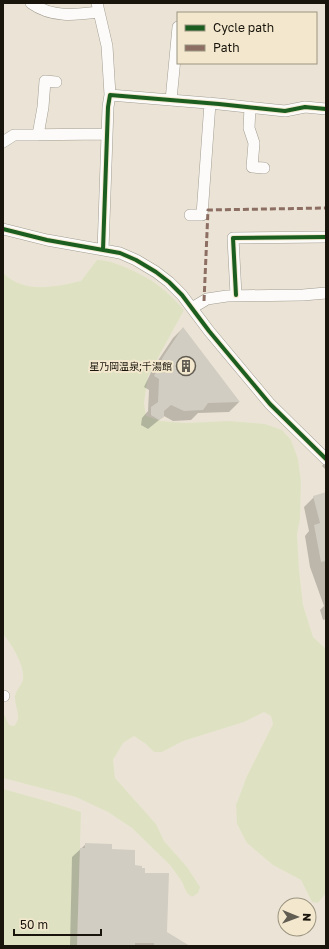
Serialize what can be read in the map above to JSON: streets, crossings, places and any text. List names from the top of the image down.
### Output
{
  "places": {
    "building": ["星乃岡温泉;千湯館"]
  },
  "legend": ["Cycle path", "Path"],
  "scale_bar": "50 m",
  "north": "right"
}
